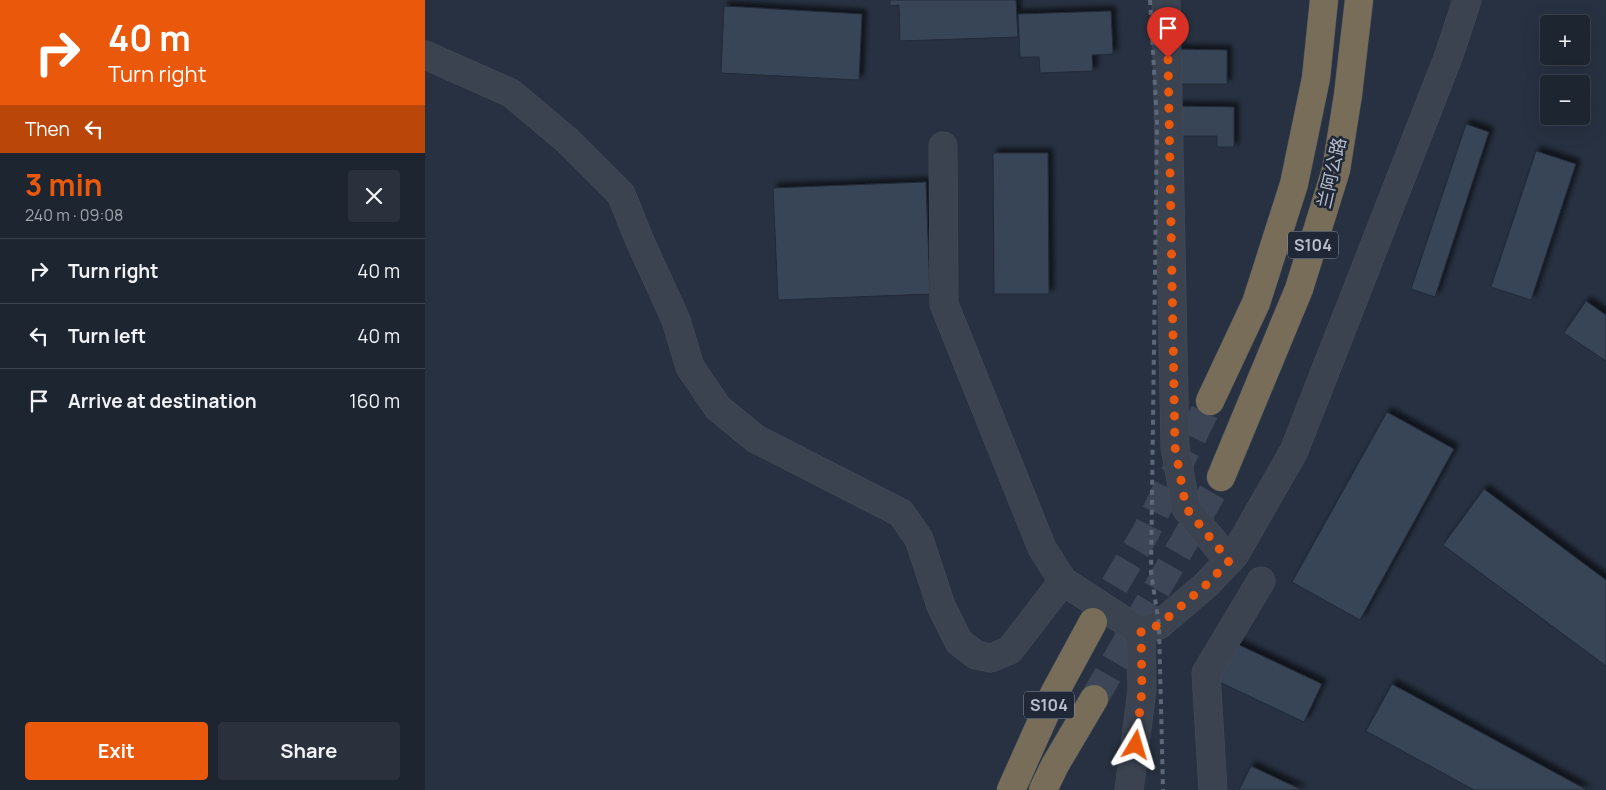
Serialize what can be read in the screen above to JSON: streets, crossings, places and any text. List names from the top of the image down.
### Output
{
  "streets": {
    "highway": ["兰阿公路", "S104"]
  },
  "page": {
    "turn": ["40 m", "Turn right"],
    "map_buttons": ["+", "−"],
    "then": "Then",
    "heading": ["3 min", "240 m · 09:08"],
    "list": [
      {
        "name": "Turn right",
        "value": "40 m"
      },
      {
        "name": "Turn left",
        "value": "40 m"
      },
      {
        "name": "Arrive at destination",
        "value": "160 m"
      }
    ],
    "buttons": ["Exit", "Share"]
  }
}
